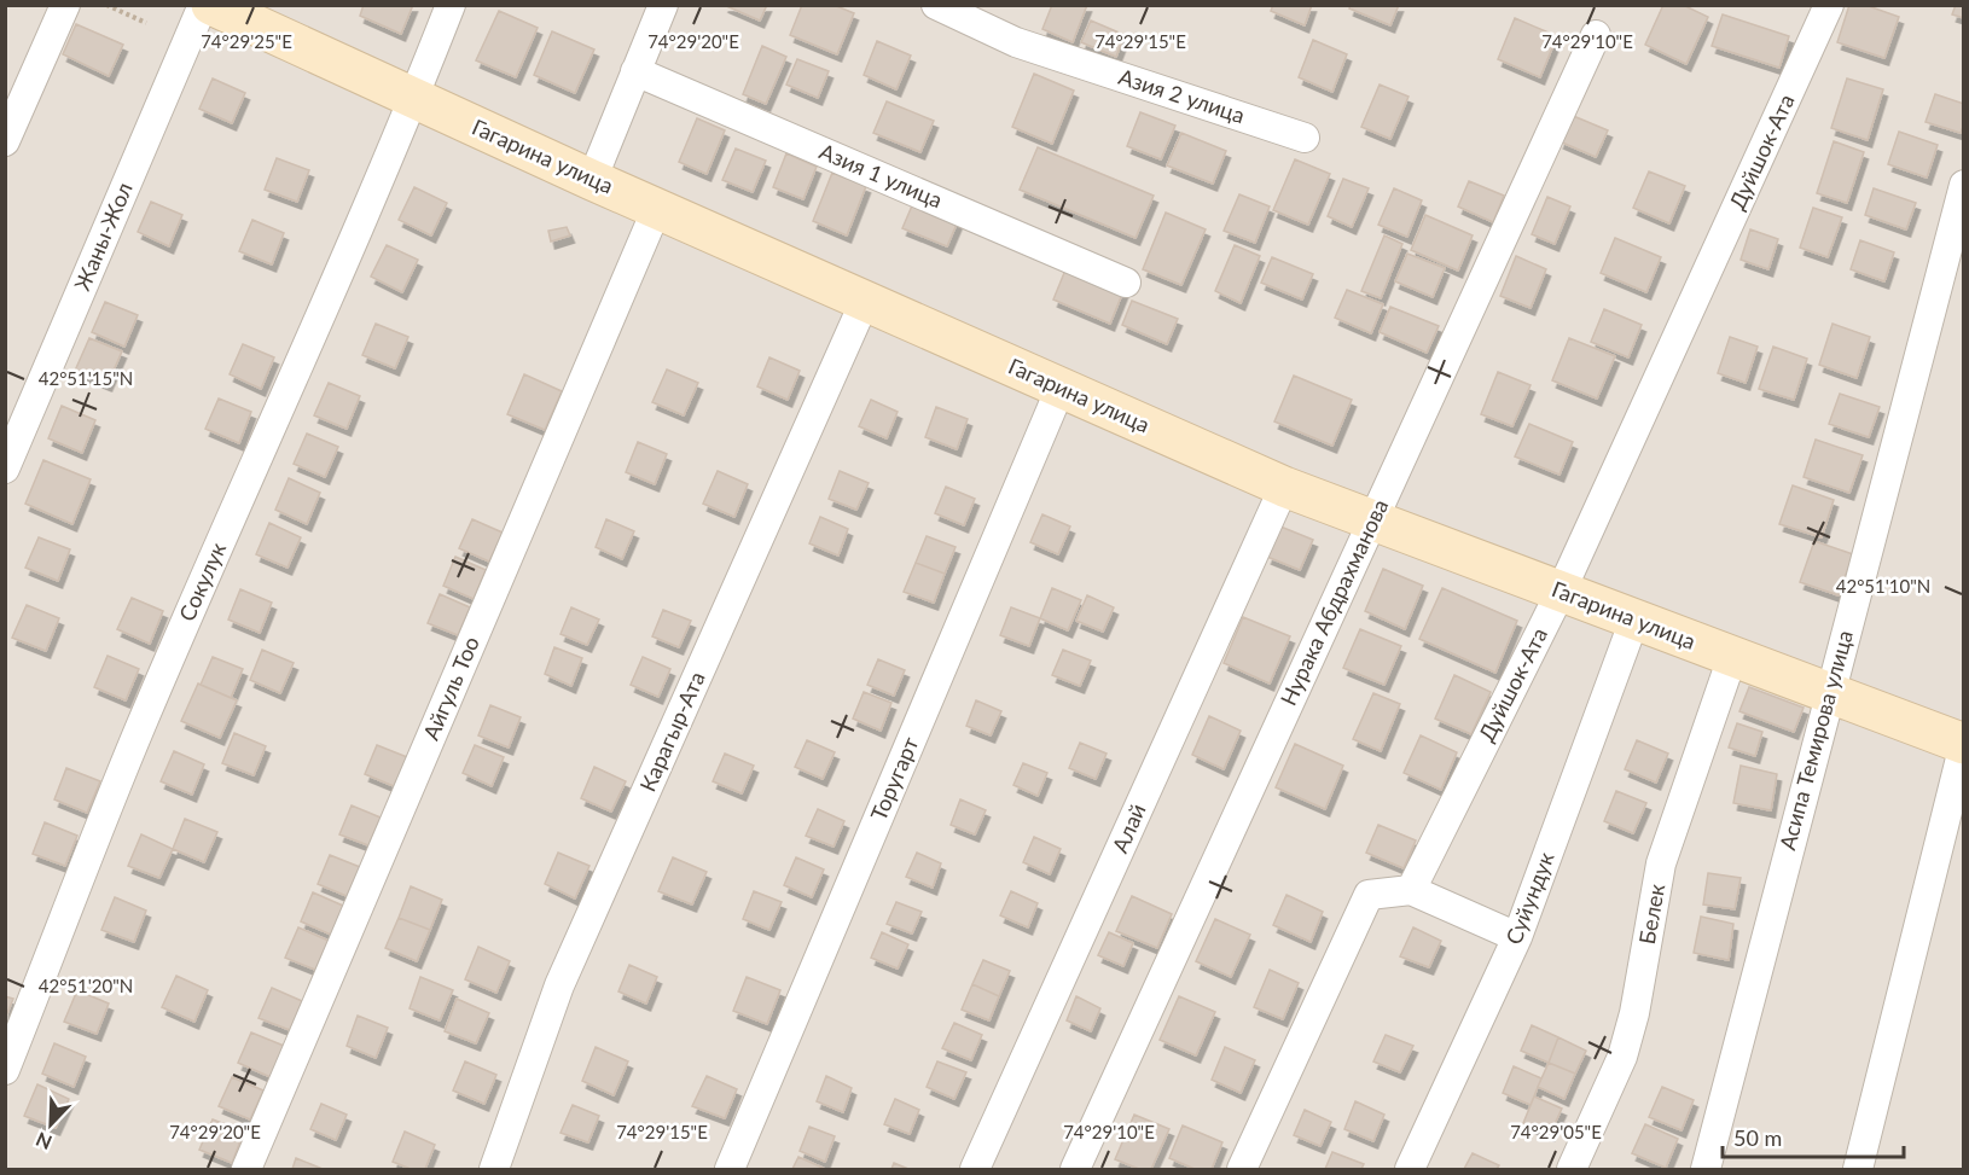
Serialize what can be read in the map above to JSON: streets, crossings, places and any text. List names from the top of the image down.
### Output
{
  "streets": {
    "main road": ["Гагарина улица"],
    "street": [
      "Азия 2 улица",
      "Дуйшок-Ата",
      "Азия 1 улица",
      "Жаны-Жол",
      "Сокулук",
      "Нурака Абдрахманова",
      "Айгуль Тоо",
      "Карагыр-Ата",
      "Асипа Темирова улица",
      "Торугарт",
      "Алай",
      "Суйундук",
      "Белек"
    ]
  },
  "crossings": [
    ["Дуйшок-Ата", "Гагарина улица"],
    ["Гагарина улица", "Сокулук"],
    ["Гагарина улица", "Нурака Абдрахманова"],
    ["Гагарина улица", "Айгуль Тоо"],
    ["Гагарина улица", "Карагыр-Ата"],
    ["Гагарина улица", "Асипа Темирова улица"],
    ["Гагарина улица", "Торугарт"],
    ["Гагарина улица", "Алай"],
    ["Гагарина улица", "Суйундук"],
    ["Гагарина улица", "Белек"]
  ],
  "scale_bar": "50 m",
  "north": "bottom left",
  "coordinates": [
    "74°29'25\"E",
    "74°29'20\"E",
    "74°29'15\"E",
    "74°29'10\"E",
    "42°51'15\"N",
    "42°51'10\"N",
    "42°51'20\"N",
    "74°29'05\"E"
  ]
}
